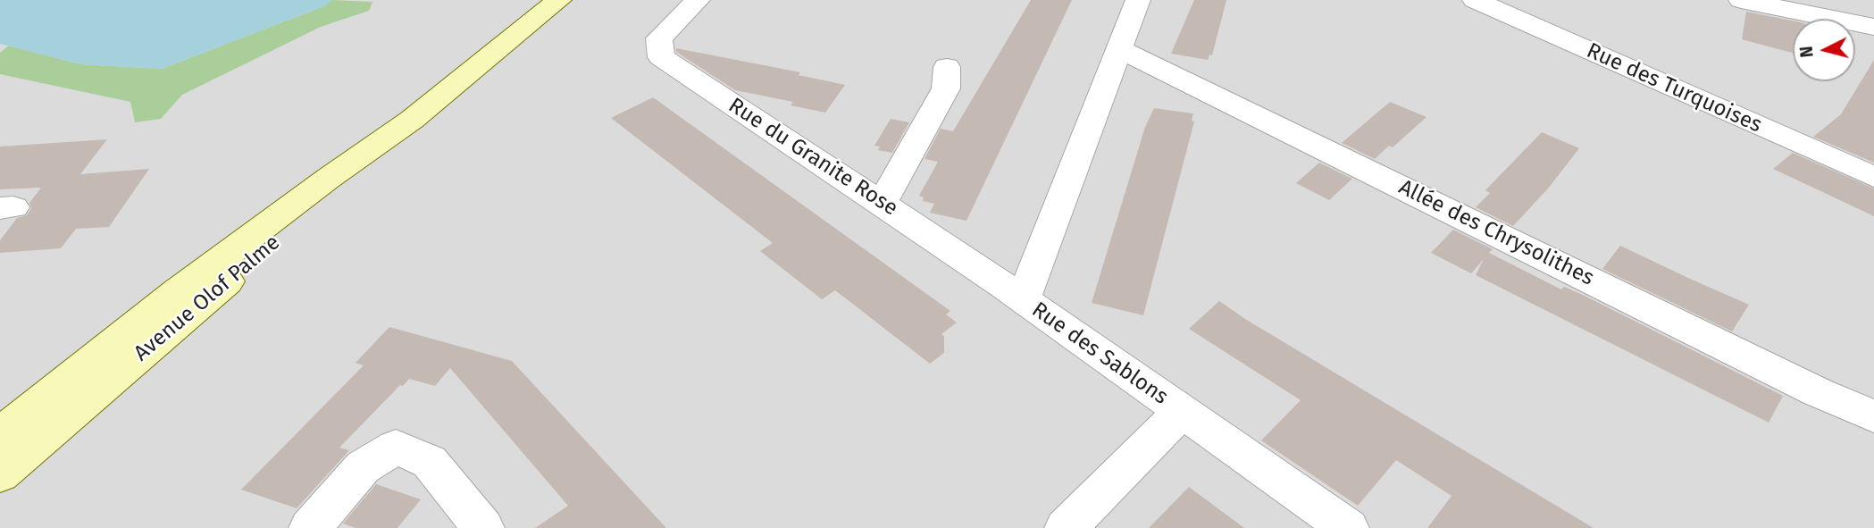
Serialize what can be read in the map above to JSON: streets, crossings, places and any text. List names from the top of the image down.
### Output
{
  "streets": {
    "main road": ["Avenue Olof Palme"],
    "street": [
      "Rue des Turquoises",
      "Rue du Granite Rose",
      "Allée des Chrysolithes",
      "Rue des Sablons"
    ]
  },
  "crossings": [
    ["Rue du Granite Rose", "Rue des Sablons"],
    ["Allée des Chrysolithes", "Rue des Sablons"]
  ],
  "north": "left"
}
